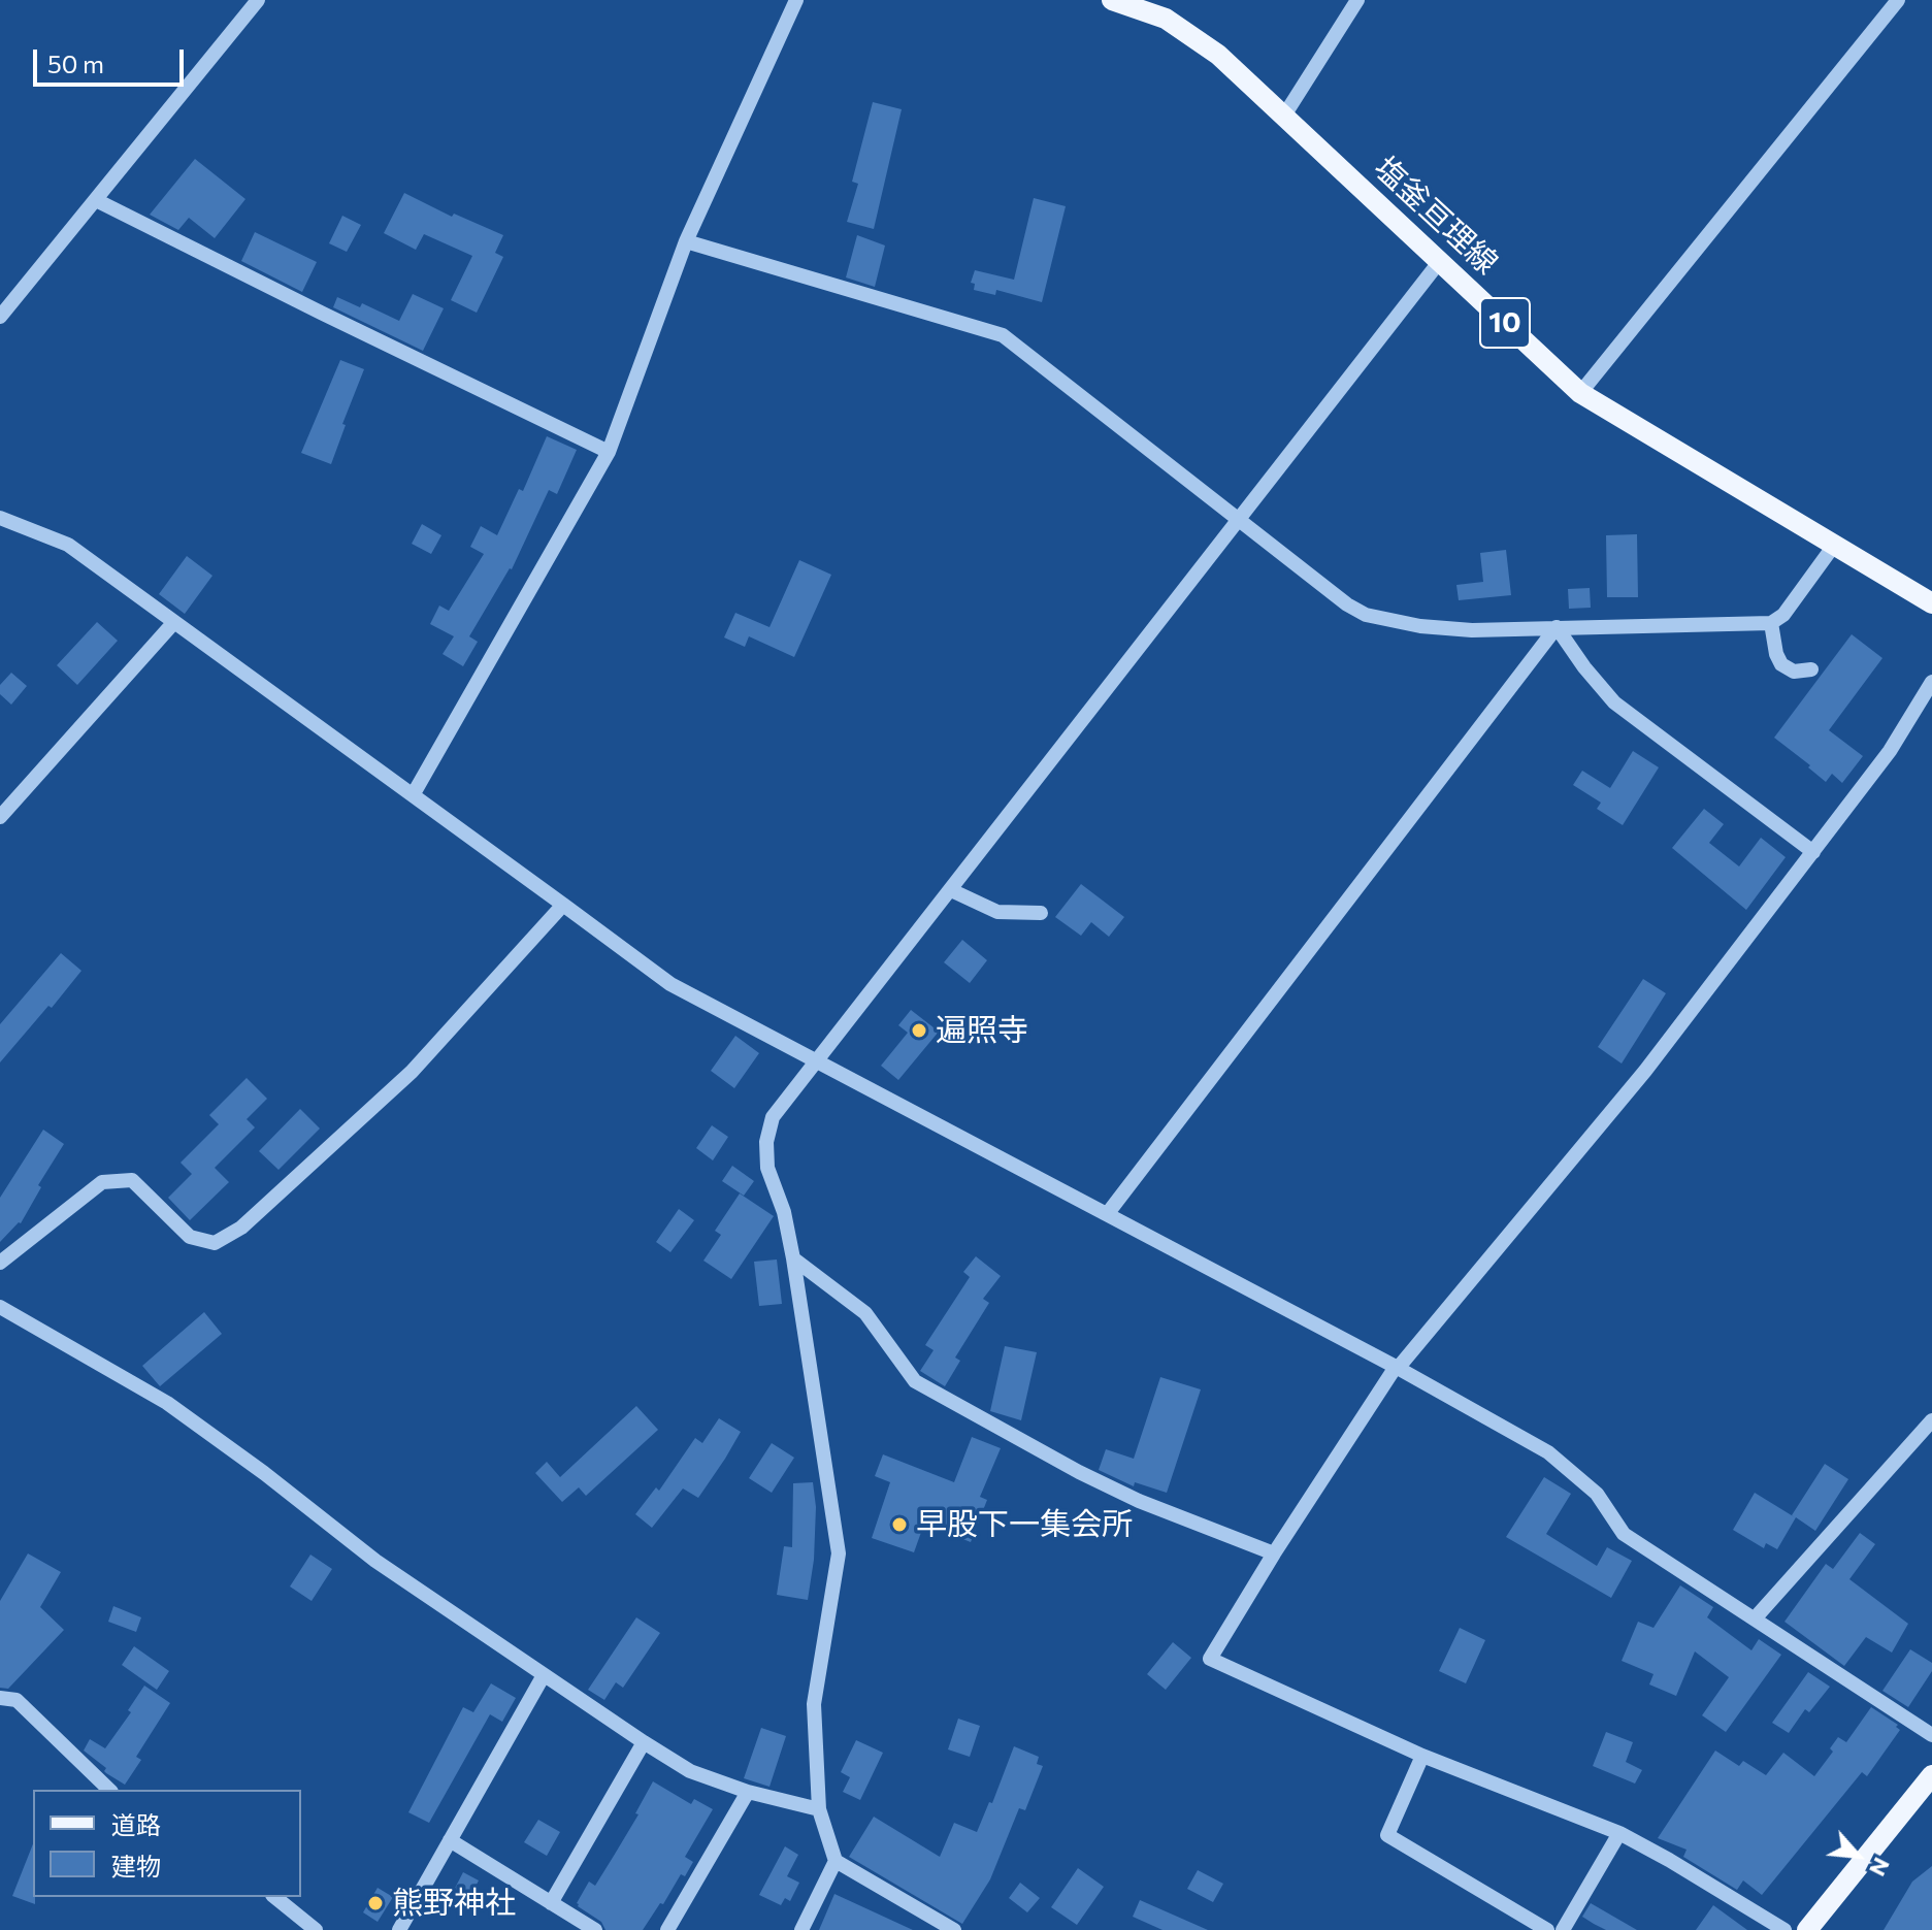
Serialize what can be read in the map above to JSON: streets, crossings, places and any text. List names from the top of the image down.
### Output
{
  "streets": {
    "main road": ["塩釜亘理線", "10"]
  },
  "places": ["遍照寺", "早股下一集会所", "熊野神社"],
  "legend": ["道路", "建物"],
  "scale_bar": "50 m",
  "north": "bottom right"
}
